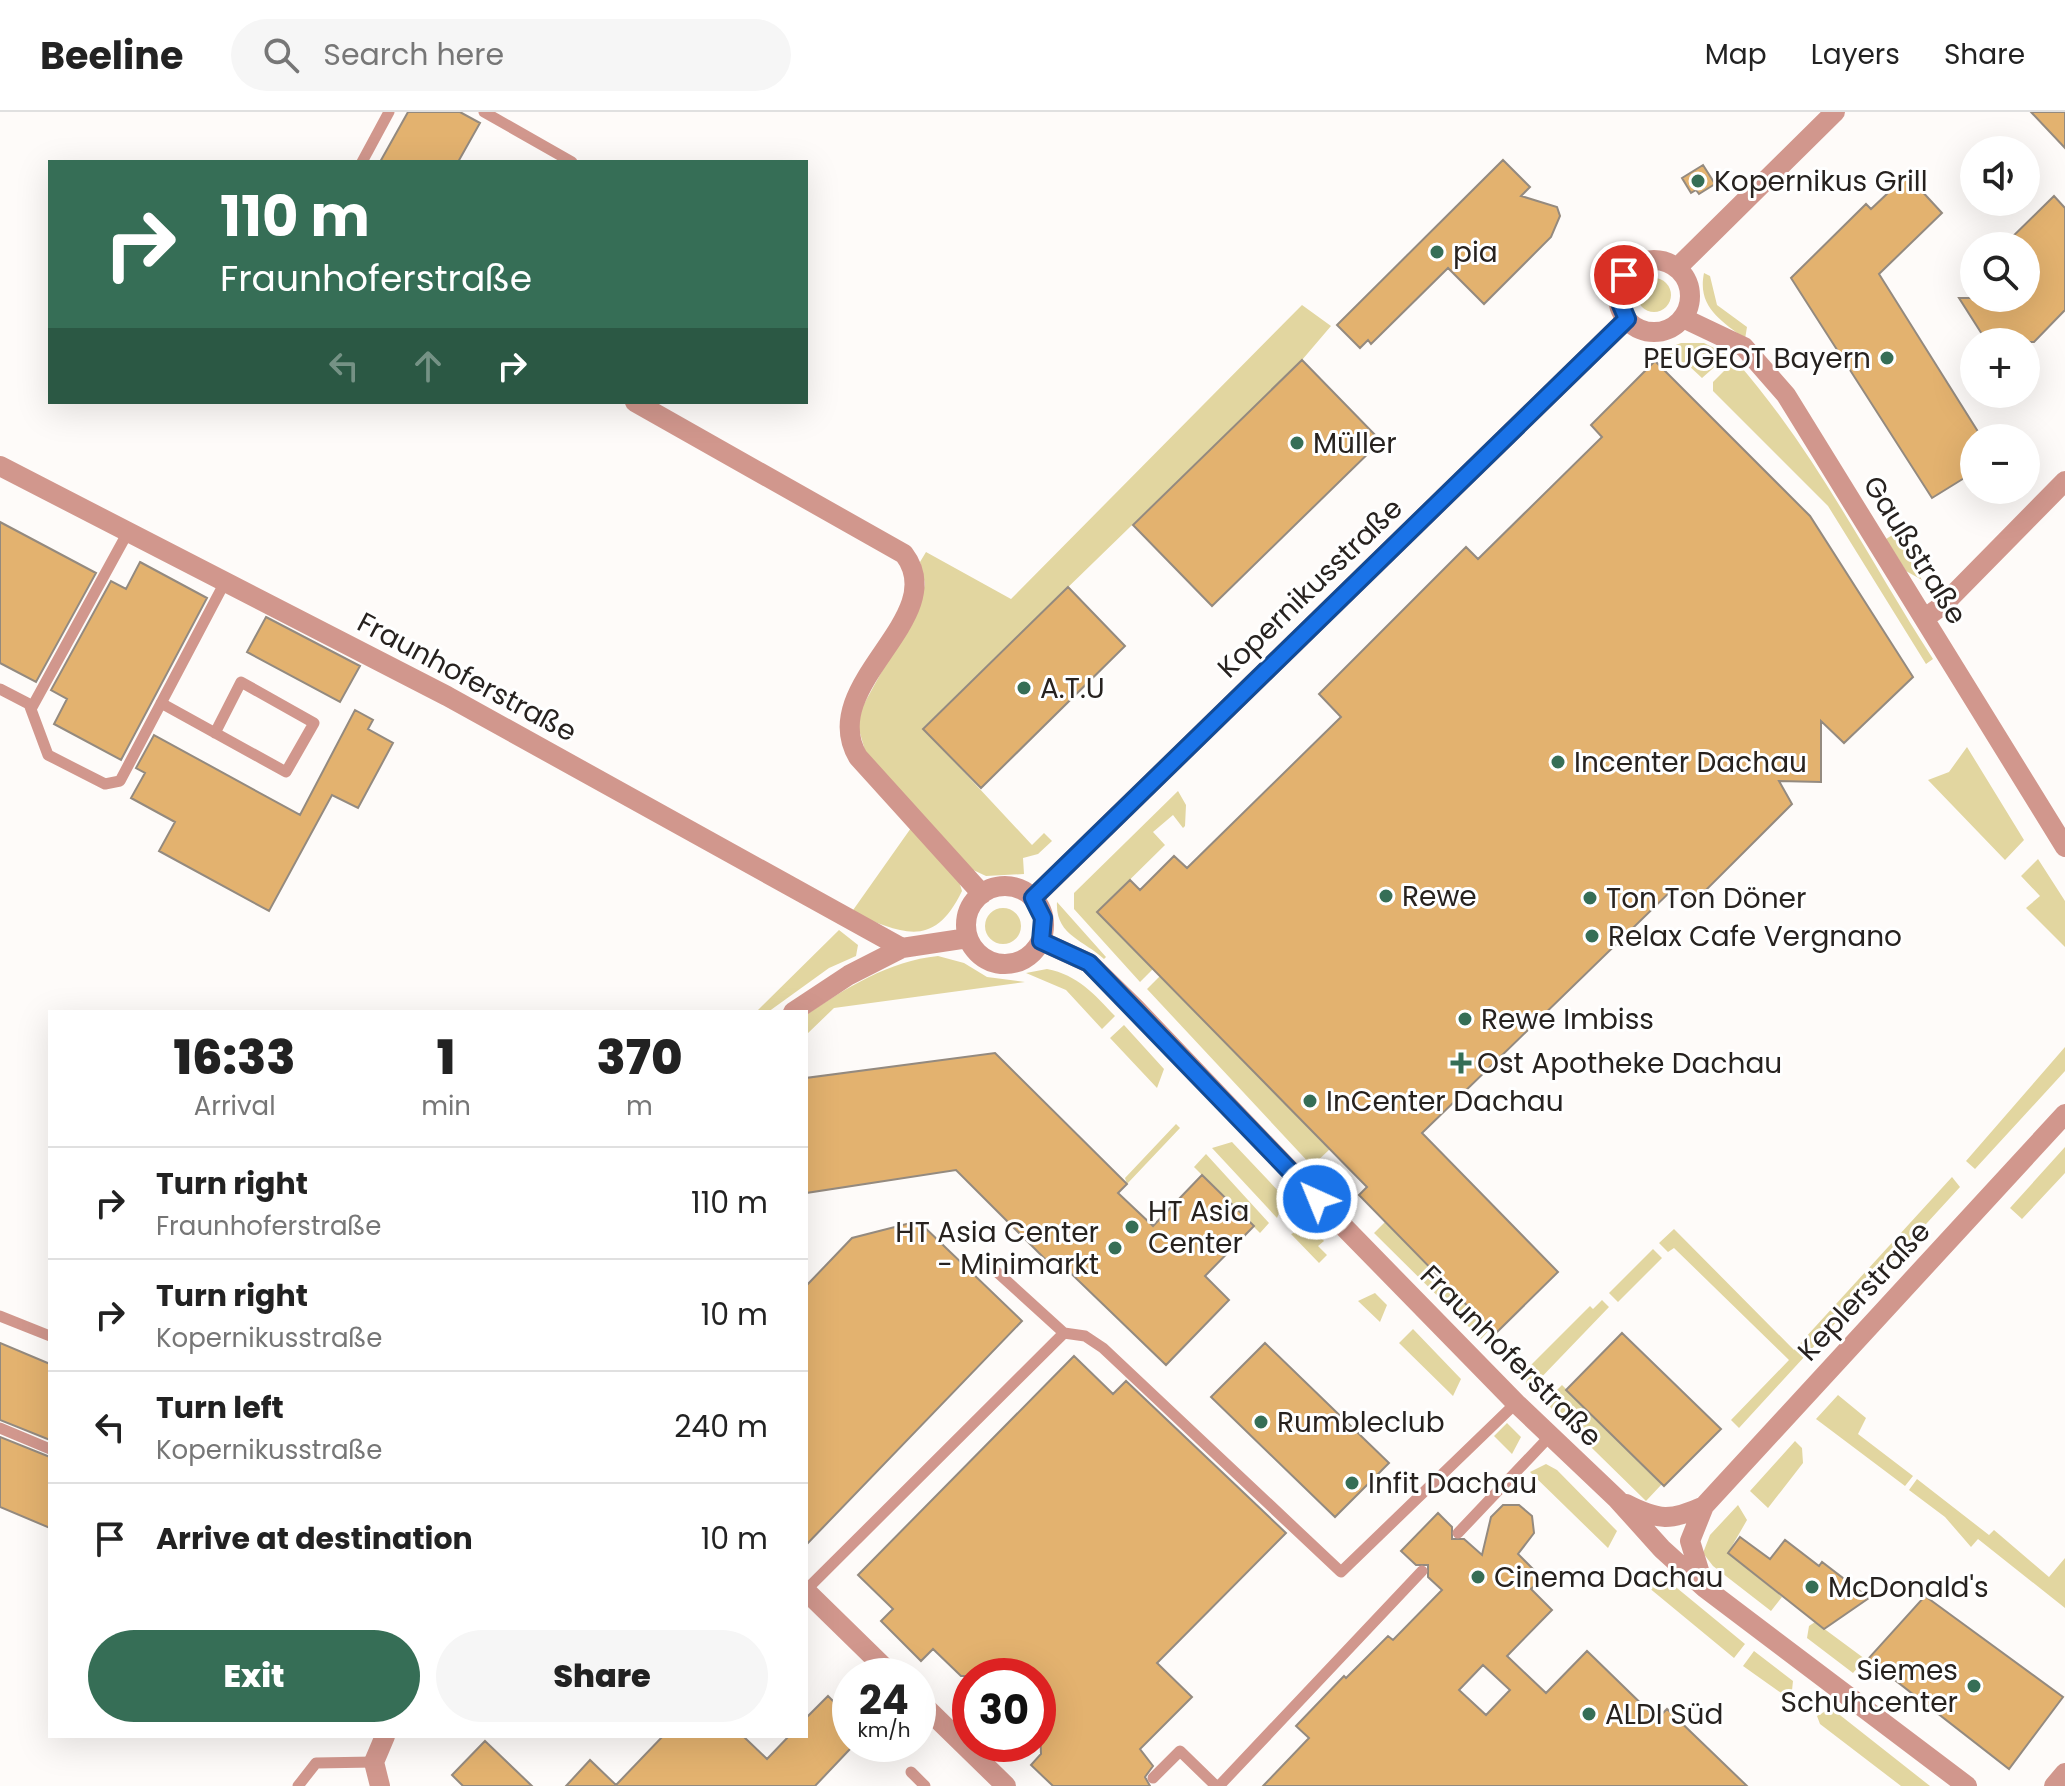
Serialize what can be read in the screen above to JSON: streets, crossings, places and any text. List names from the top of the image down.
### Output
{
  "streets": {
    "street": [
      "Gaußstraße",
      "Kopernikusstraße",
      "Fraunhoferstraße",
      "Keplerstraße"
    ]
  },
  "crossings": [
    ["Gaußstraße", "Kopernikusstraße"],
    ["Kopernikusstraße", "Fraunhoferstraße"],
    ["Fraunhoferstraße", "Keplerstraße"]
  ],
  "places": {
    "other": [
      "Kopernikus Grill",
      "pia",
      "PEUGEOT Bayern",
      "Müller",
      "A.T.U",
      "Incenter Dachau",
      "Rewe",
      "Ton Ton Döner",
      "Relax Cafe Vergnano",
      "Rewe Imbiss",
      "InCenter Dachau",
      "HT Asia Center",
      "HT Asia Center - Minimarkt",
      "Rumbleclub",
      "Infit Dachau",
      "Cinema Dachau",
      "McDonald's",
      "Siemes Schuhcenter",
      "ALDI Süd"
    ],
    "health": ["Ost Apotheke Dachau"]
  },
  "page": {
    "header": "Beeline",
    "search": "Search here",
    "nav": ["Map", "Layers", "Share"],
    "map_buttons": ["+", "−"],
    "turn": ["110 m", "Fraunhoferstraße"],
    "eta": [
      "16:33",
      "Arrival",
      "1",
      "min",
      "370",
      "m"
    ],
    "list": [
      {
        "name": "Turn right",
        "note": "Fraunhoferstraße",
        "value": "110 m"
      },
      {
        "name": "Turn right",
        "note": "Kopernikusstraße",
        "value": "10 m"
      },
      {
        "name": "Turn left",
        "note": "Kopernikusstraße",
        "value": "240 m"
      },
      {
        "name": "Arrive at destination",
        "value": "10 m"
      }
    ],
    "buttons": ["Exit", "Share"],
    "speed": "24 km/h",
    "limit": "30"
  }
}
